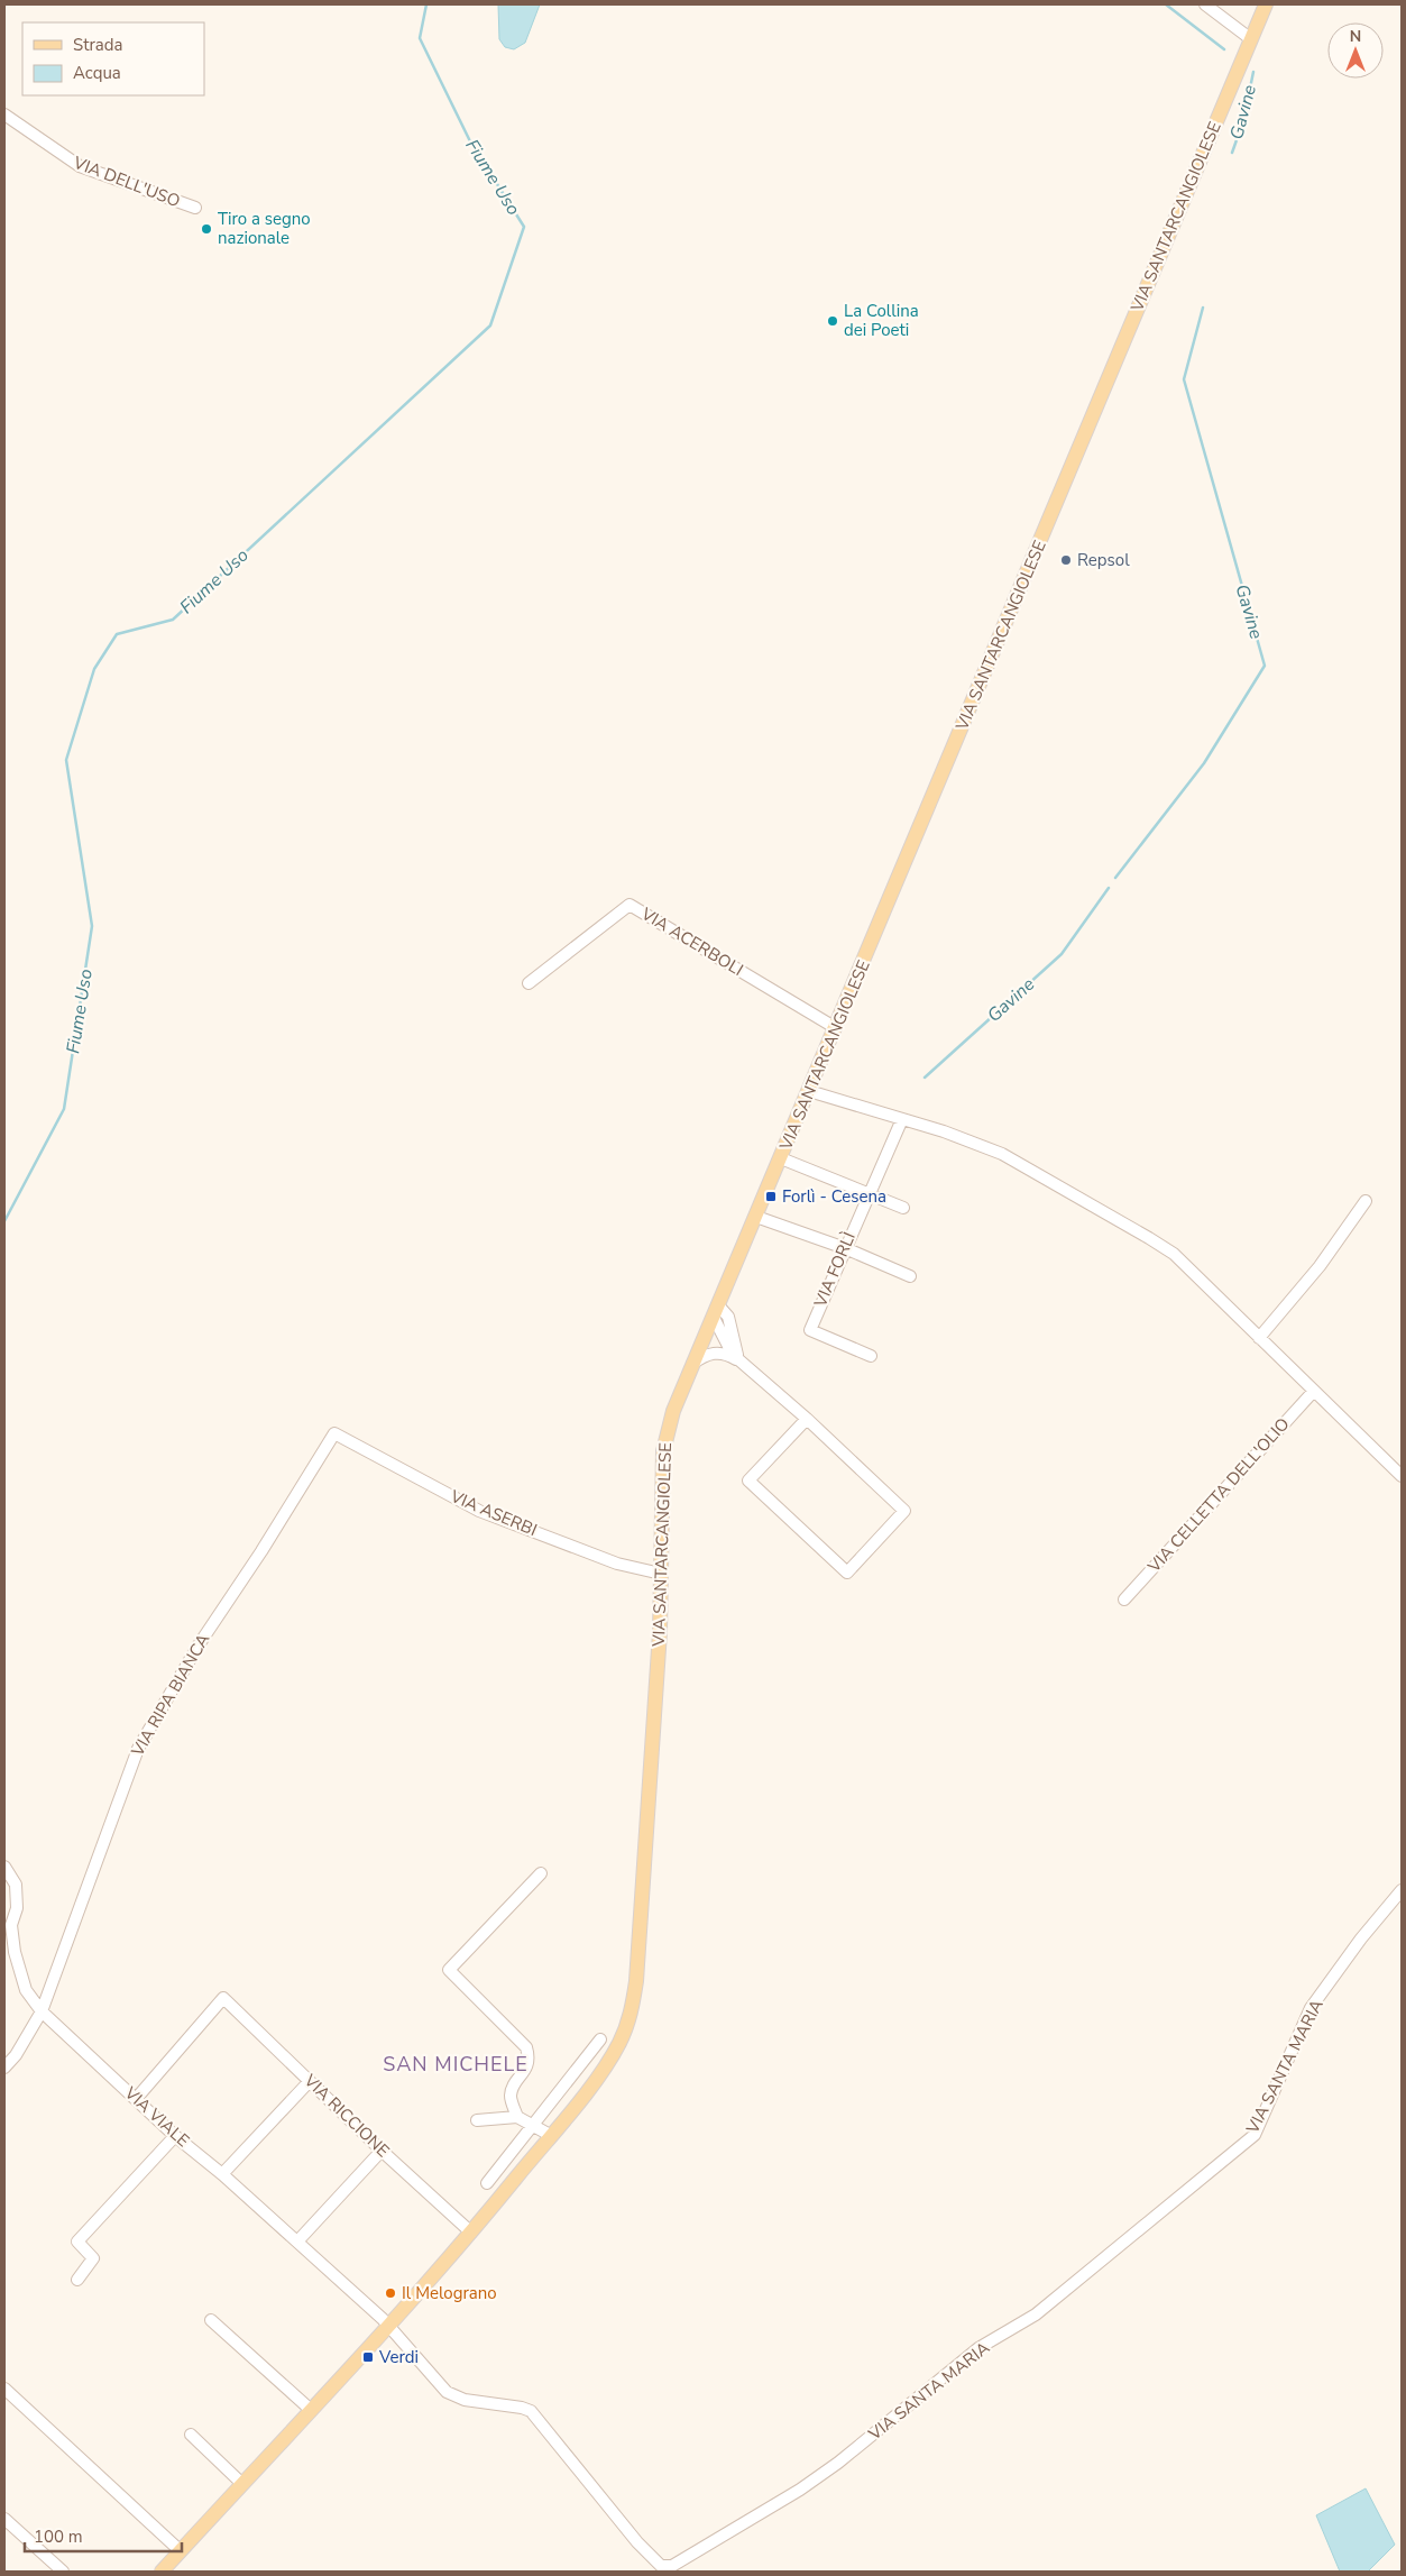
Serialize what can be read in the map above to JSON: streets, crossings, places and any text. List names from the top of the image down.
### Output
{
  "streets": {
    "main road": ["VIA SANTARCANGIOLESE"],
    "street": [
      "VIA DELL'USO",
      "VIA ACERBOLI",
      "VIA FORLÌ",
      "VIA CELLETTA DELL'OLIO",
      "VIA ASERBI",
      "VIA RIPA BIANCA",
      "VIA SANTA MARIA",
      "VIA RICCIONE",
      "VIA VIALE"
    ]
  },
  "crossings": [
    ["VIA SANTARCANGIOLESE", "VIA ACERBOLI"],
    ["VIA SANTARCANGIOLESE", "VIA ASERBI"],
    ["VIA SANTARCANGIOLESE", "VIA RICCIONE"],
    ["VIA SANTARCANGIOLESE", "VIA VIALE"],
    ["VIA ASERBI", "VIA RIPA BIANCA"],
    ["VIA RIPA BIANCA", "VIA VIALE"],
    ["VIA RICCIONE", "VIA VIALE"]
  ],
  "districts": ["SAN MICHELE"],
  "water": ["Gavine", "Fiume Uso"],
  "places": {
    "other": [
      "Tiro a segno nazionale",
      "La Collina dei Poeti",
      "Repsol",
      "Il Melograno"
    ],
    "transit": ["Forlì - Cesena", "Verdi"]
  },
  "legend": ["Strada", "Acqua"],
  "scale_bar": "100 m",
  "north": "top"
}
